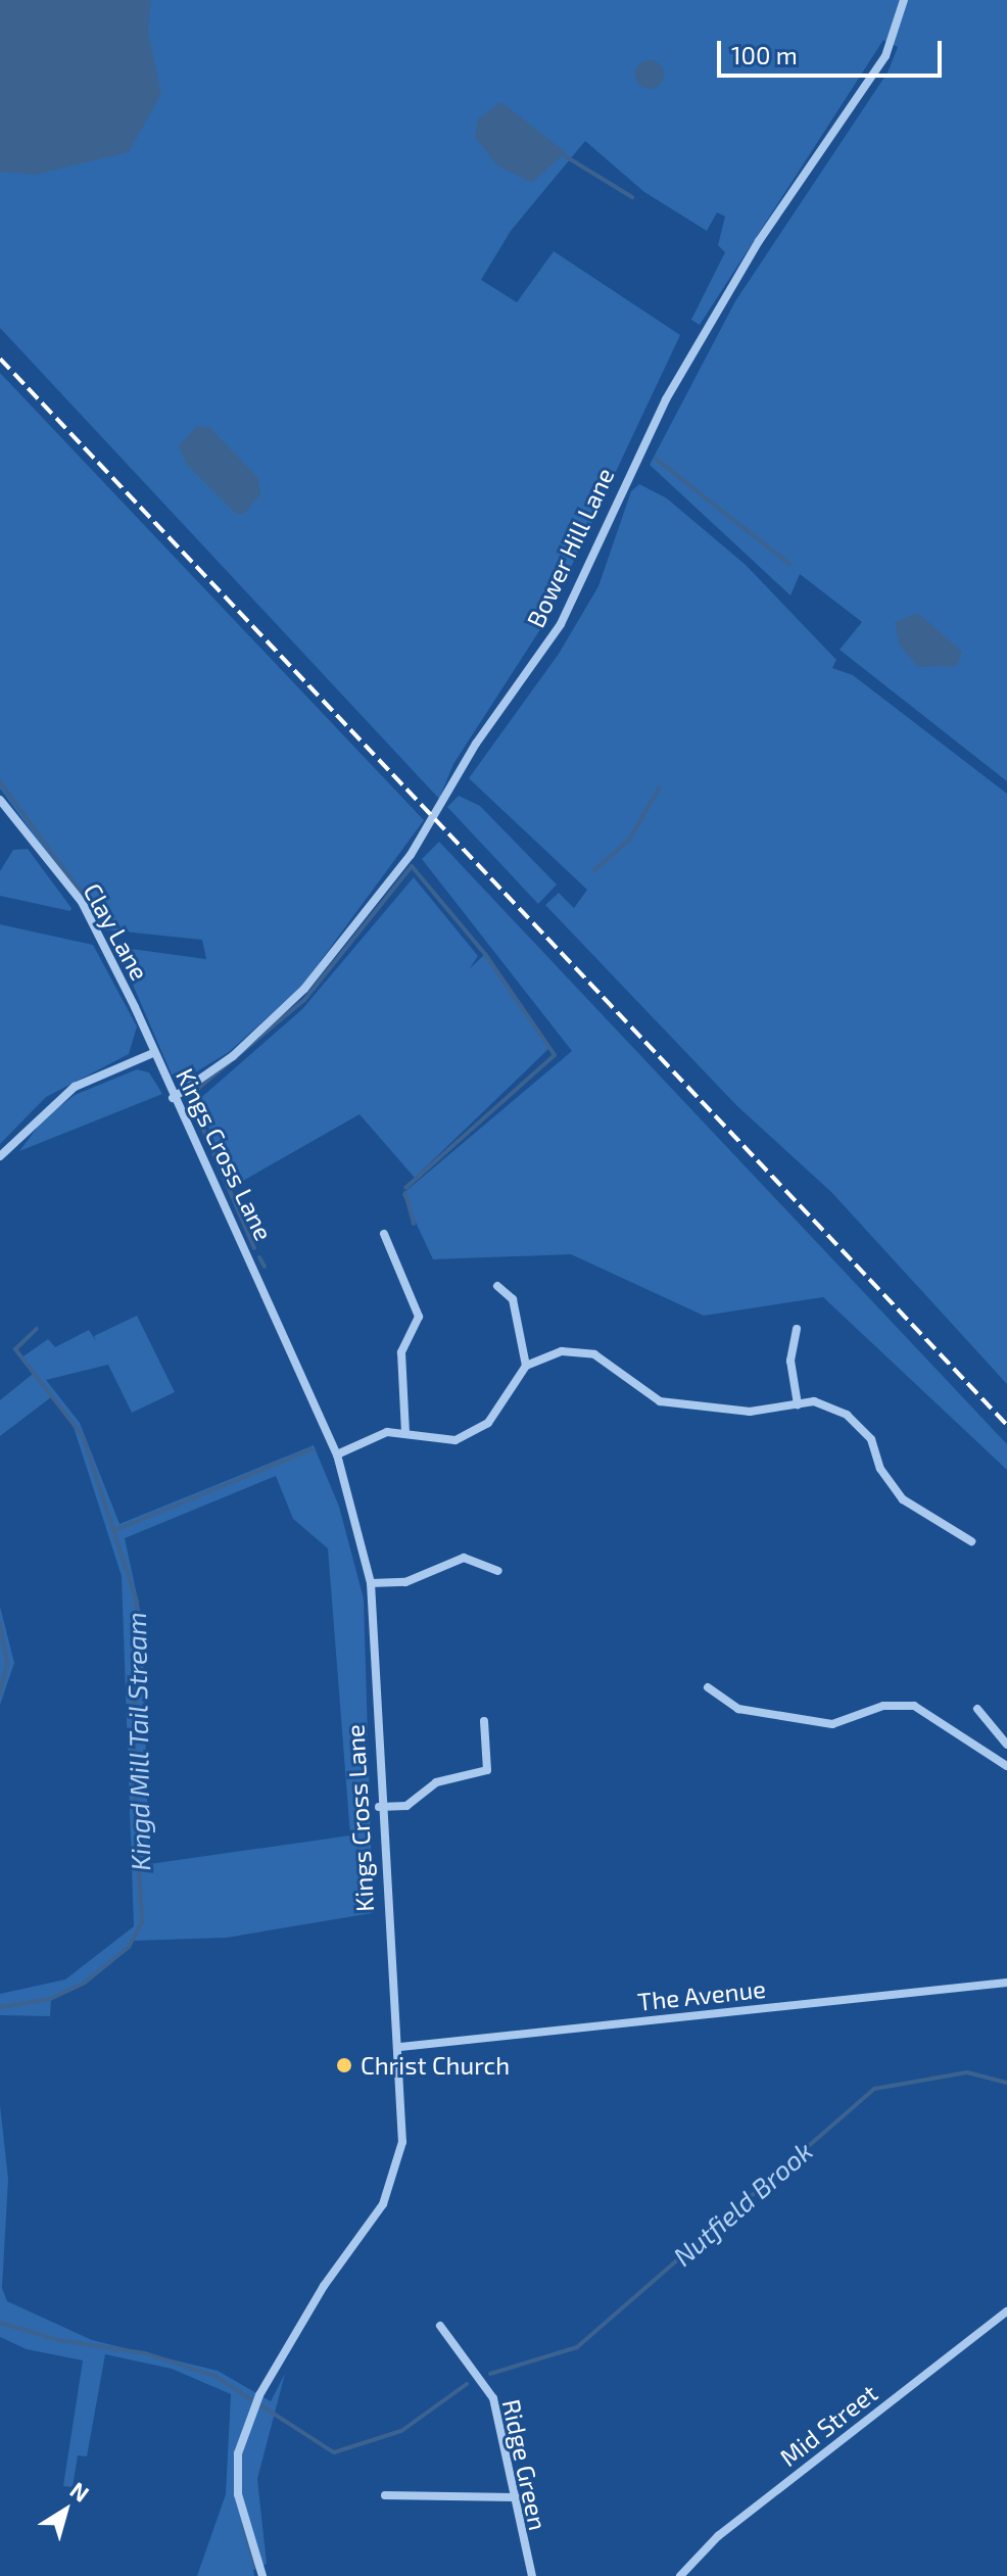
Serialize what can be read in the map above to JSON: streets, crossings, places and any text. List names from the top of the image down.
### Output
{
  "streets": {
    "street": [
      "Bower Hill Lane",
      "Clay Lane",
      "Kings Cross Lane",
      "The Avenue",
      "Mid Street",
      "Ridge Green"
    ]
  },
  "crossings": [
    ["Bower Hill Lane", "Kings Cross Lane"],
    ["Clay Lane", "Kings Cross Lane"],
    ["Kings Cross Lane", "The Avenue"]
  ],
  "water": ["Kingd Mill Tail Stream", "Nutfield Brook"],
  "places": ["Christ Church"],
  "scale_bar": "100 m",
  "north": "top right"
}
